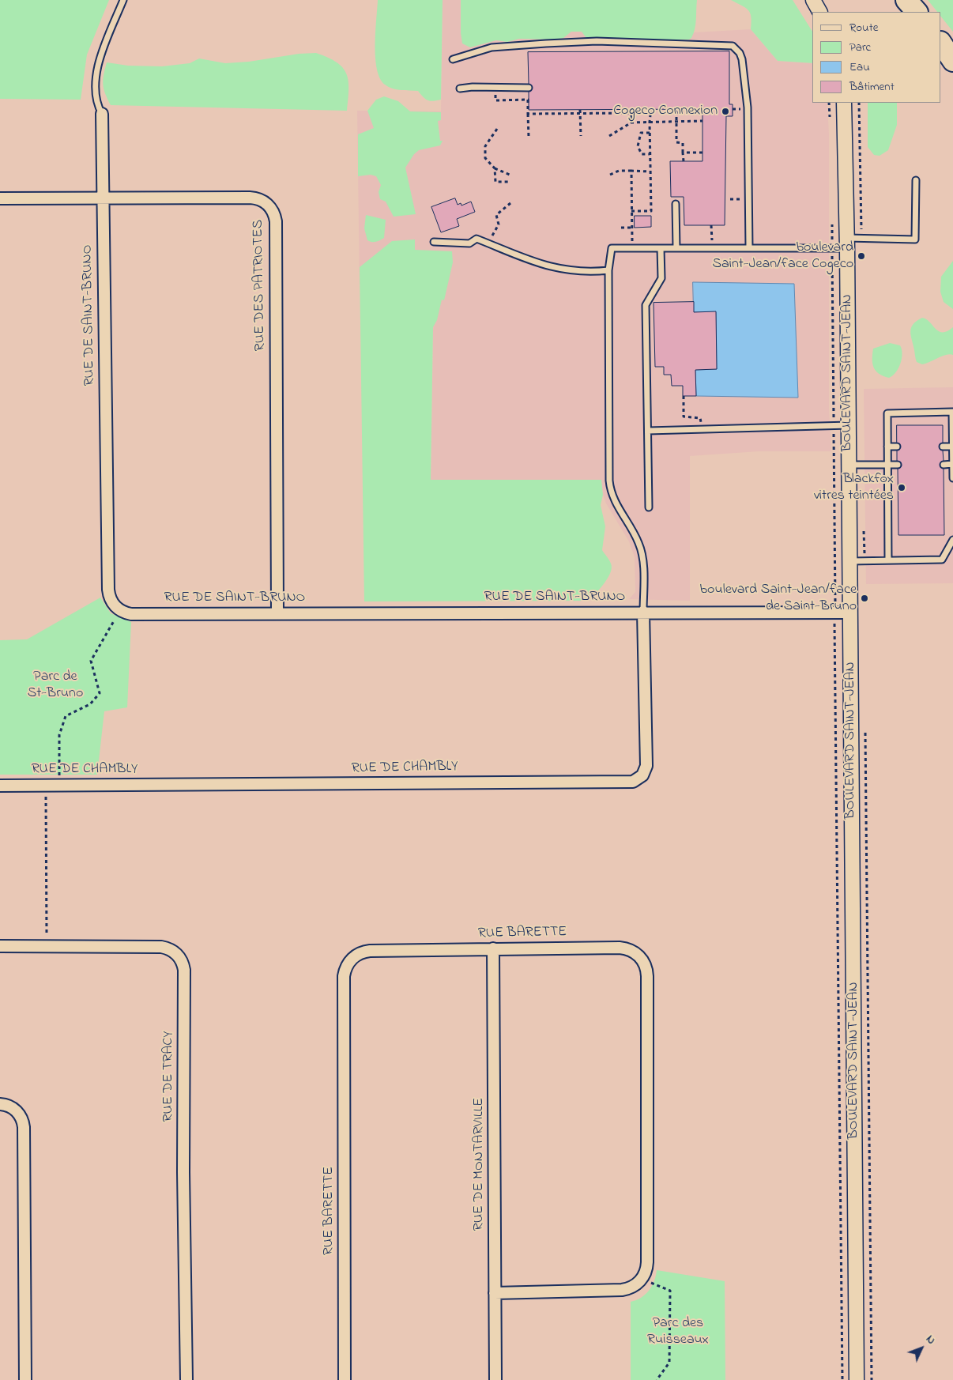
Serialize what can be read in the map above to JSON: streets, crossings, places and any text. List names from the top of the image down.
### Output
{
  "streets": {
    "street": [
      "RUE DES PATRIOTES",
      "RUE DE SAINT-BRUNO",
      "BOULEVARD SAINT-JEAN",
      "RUE DE CHAMBLY",
      "RUE BARETTE",
      "RUE DE TRACY",
      "RUE DE MONTARVILLE"
    ]
  },
  "crossings": [
    ["RUE DES PATRIOTES", "RUE DE SAINT-BRUNO"],
    ["RUE DE SAINT-BRUNO", "BOULEVARD SAINT-JEAN"],
    ["RUE DE SAINT-BRUNO", "RUE DE CHAMBLY"],
    ["RUE BARETTE", "RUE DE MONTARVILLE"]
  ],
  "parks": ["Parc de St-Bruno", "Parc des Ruisseaux"],
  "places": [
    "Cogeco Connexion",
    "boulevard Saint-Jean/face Cogeco",
    "Blackfox vitres teintées",
    "boulevard Saint-Jean/face de Saint-Bruno"
  ],
  "legend": [
    "Route",
    "Parc",
    "Eau",
    "Bâtiment"
  ],
  "north": "top right"
}
